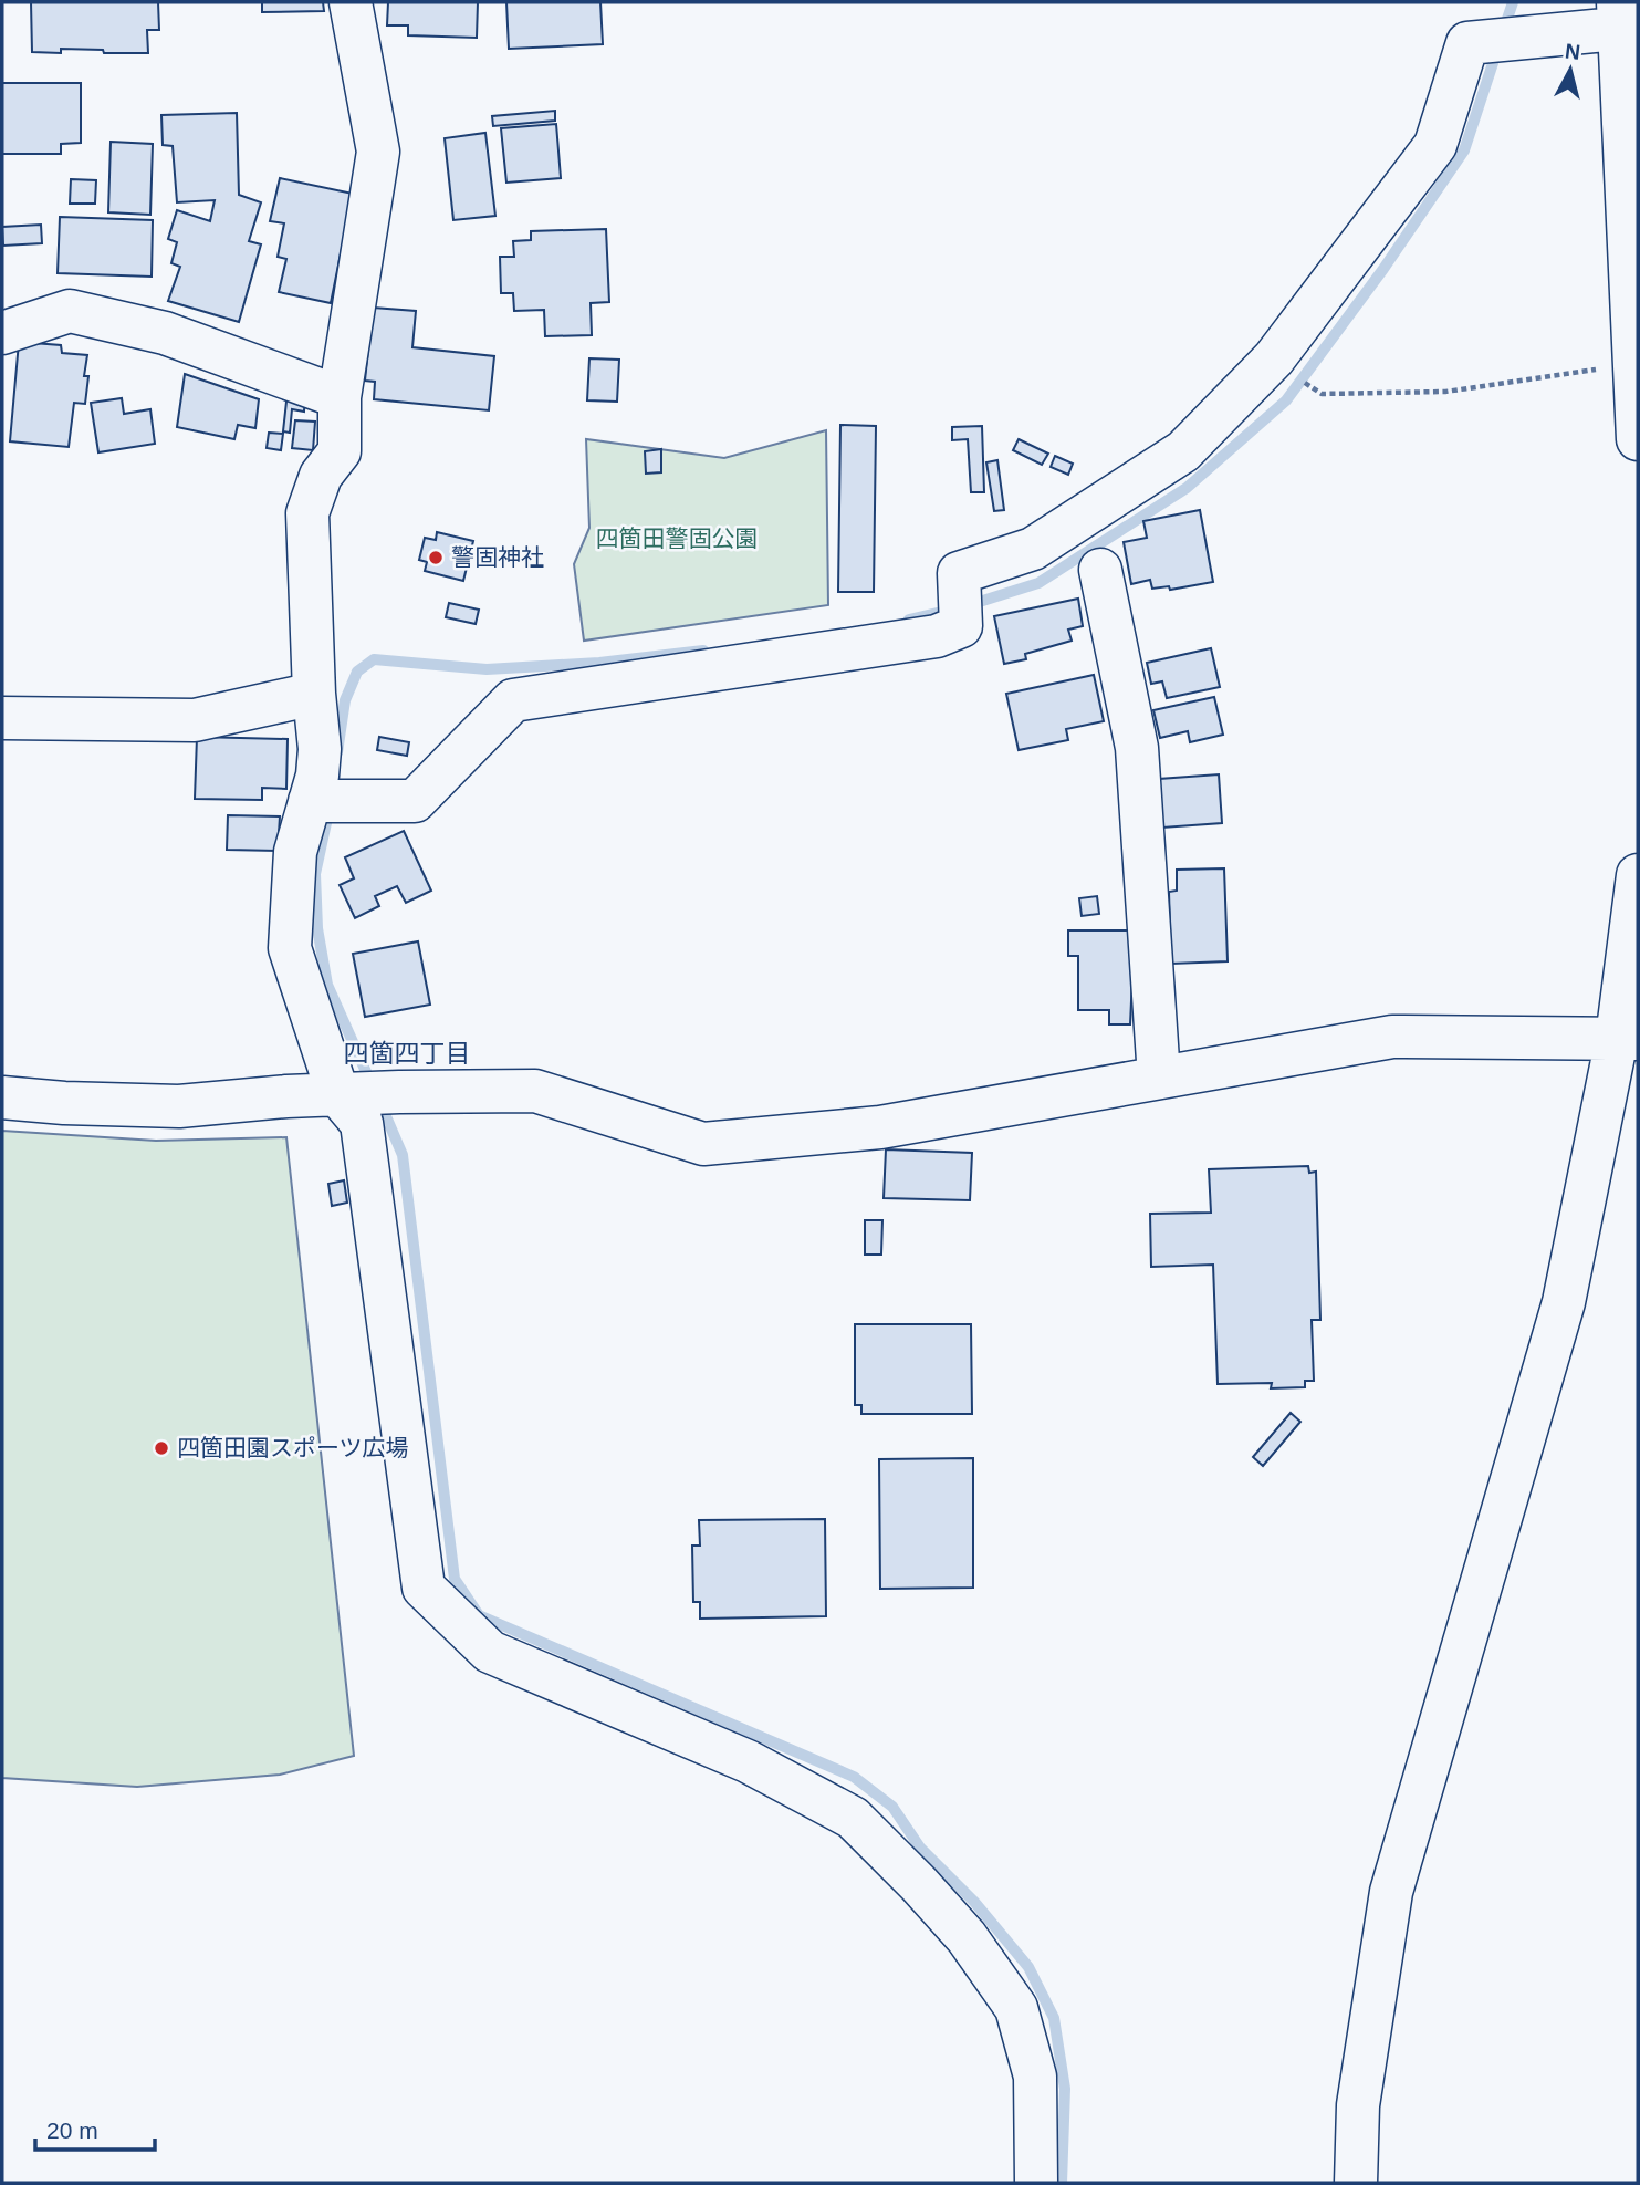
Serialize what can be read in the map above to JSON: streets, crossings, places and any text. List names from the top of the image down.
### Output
{
  "districts": ["四箇四丁目"],
  "parks": ["四箇田警固公園"],
  "places": ["警固神社", "四箇田園スポーツ広場"],
  "scale_bar": "20 m",
  "north": "top"
}
